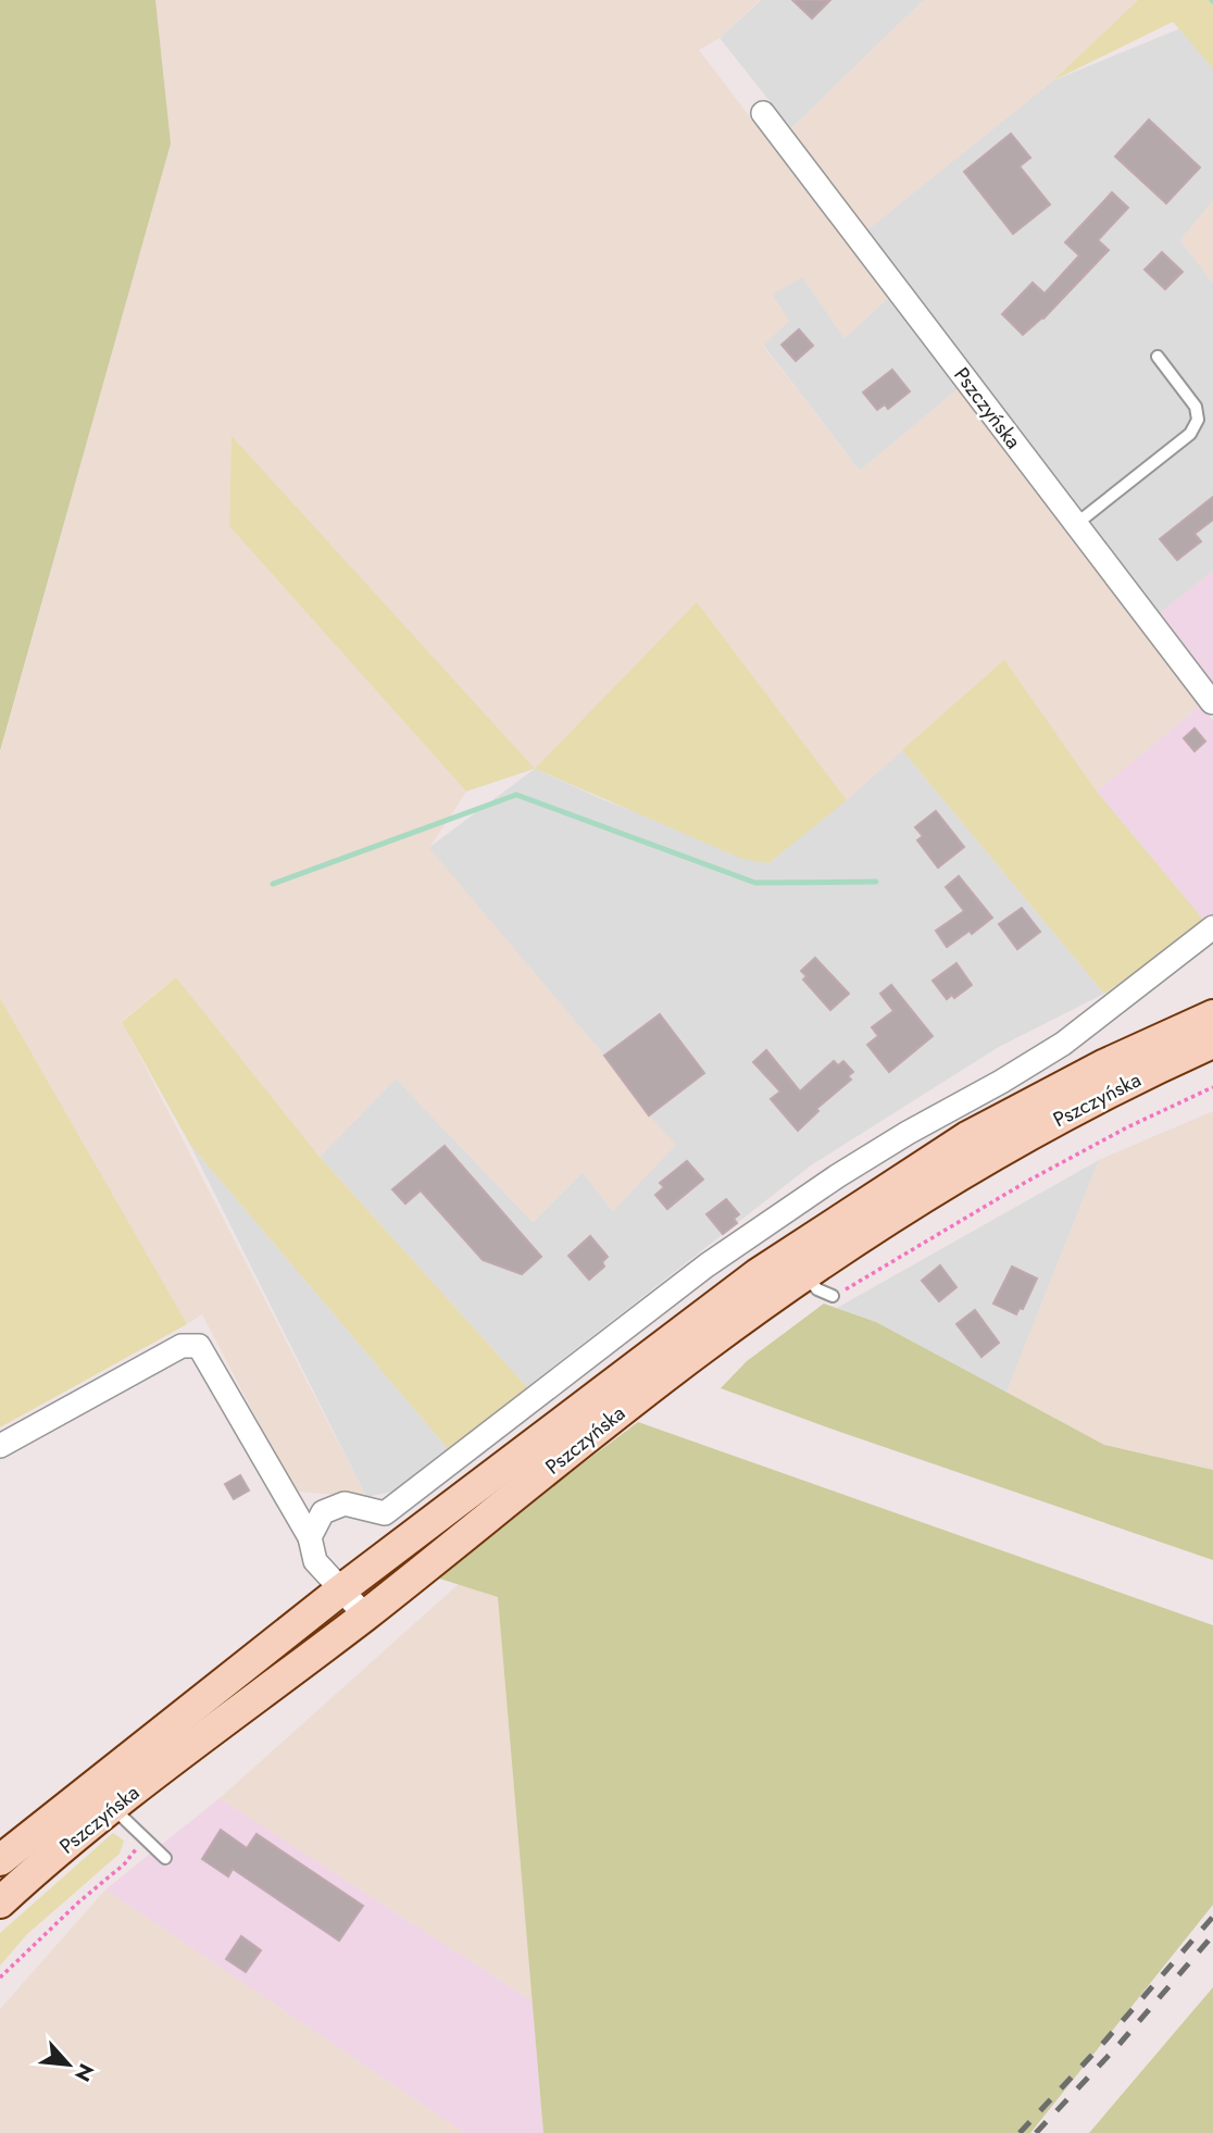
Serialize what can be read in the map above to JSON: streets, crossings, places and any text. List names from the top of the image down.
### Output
{
  "streets": {
    "main road": ["Pszczyńska"]
  },
  "north": "bottom right"
}
